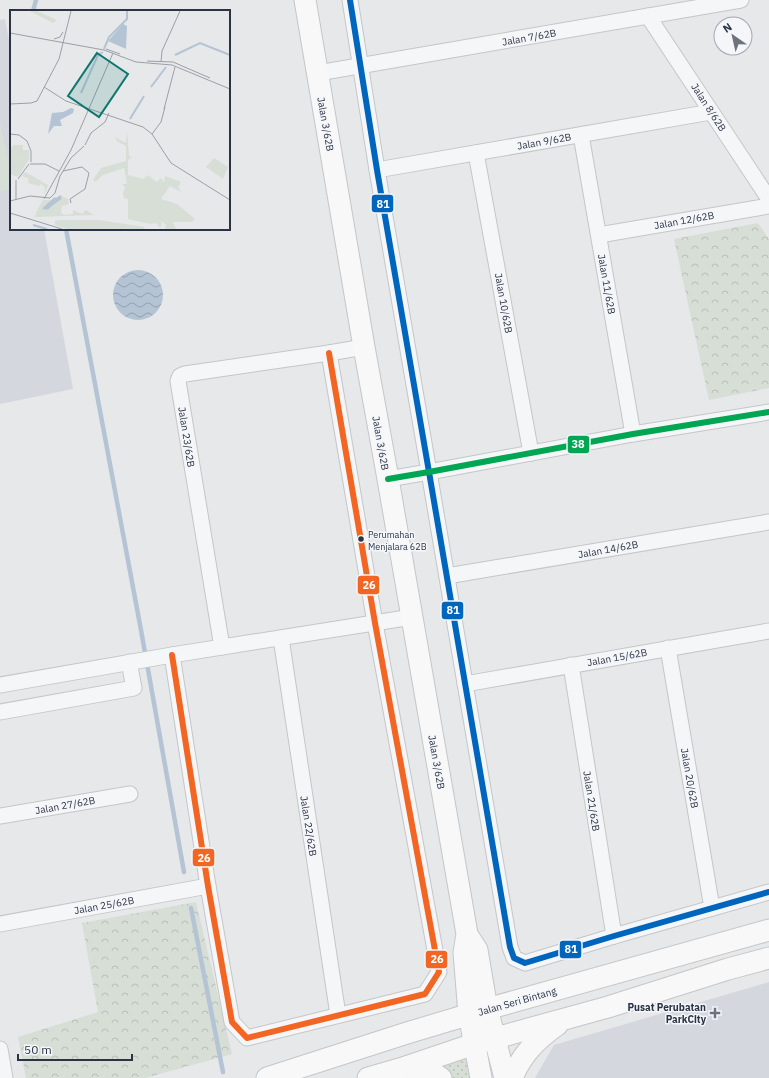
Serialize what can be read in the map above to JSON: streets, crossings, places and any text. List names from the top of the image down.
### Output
{
  "streets": {
    "street": [
      "Jalan 7/62B",
      "Jalan 8/62B",
      "Jalan 3/62B",
      "Jalan 9/62B",
      "Jalan 12/62B",
      "Jalan 11/62B",
      "Jalan 10/62B",
      "Jalan 23/62B",
      "Jalan 14/62B",
      "Jalan 15/62B",
      "Jalan 20/62B",
      "Jalan 21/62B",
      "Jalan 27/62B",
      "Jalan 22/62B",
      "Jalan 25/62B",
      "Jalan Seri Bintang"
    ]
  },
  "crossings": [
    ["Jalan 7/62B", "Jalan 8/62B"],
    ["Jalan 7/62B", "Jalan 3/62B"],
    ["Jalan 8/62B", "Jalan 9/62B"],
    ["Jalan 3/62B", "Jalan Seri Bintang"],
    ["Jalan 9/62B", "Jalan 11/62B"],
    ["Jalan 9/62B", "Jalan 10/62B"],
    ["Jalan 12/62B", "Jalan 11/62B"],
    ["Jalan 15/62B", "Jalan 20/62B"],
    ["Jalan 15/62B", "Jalan 21/62B"]
  ],
  "places": {
    "other": ["Perumahan Menjalara 62B"],
    "health": ["Pusat Perubatan ParkCity"]
  },
  "lines": ["transit line 81", "transit line 26", "transit line 38"],
  "scale_bar": "50 m",
  "north": "top left"
}
